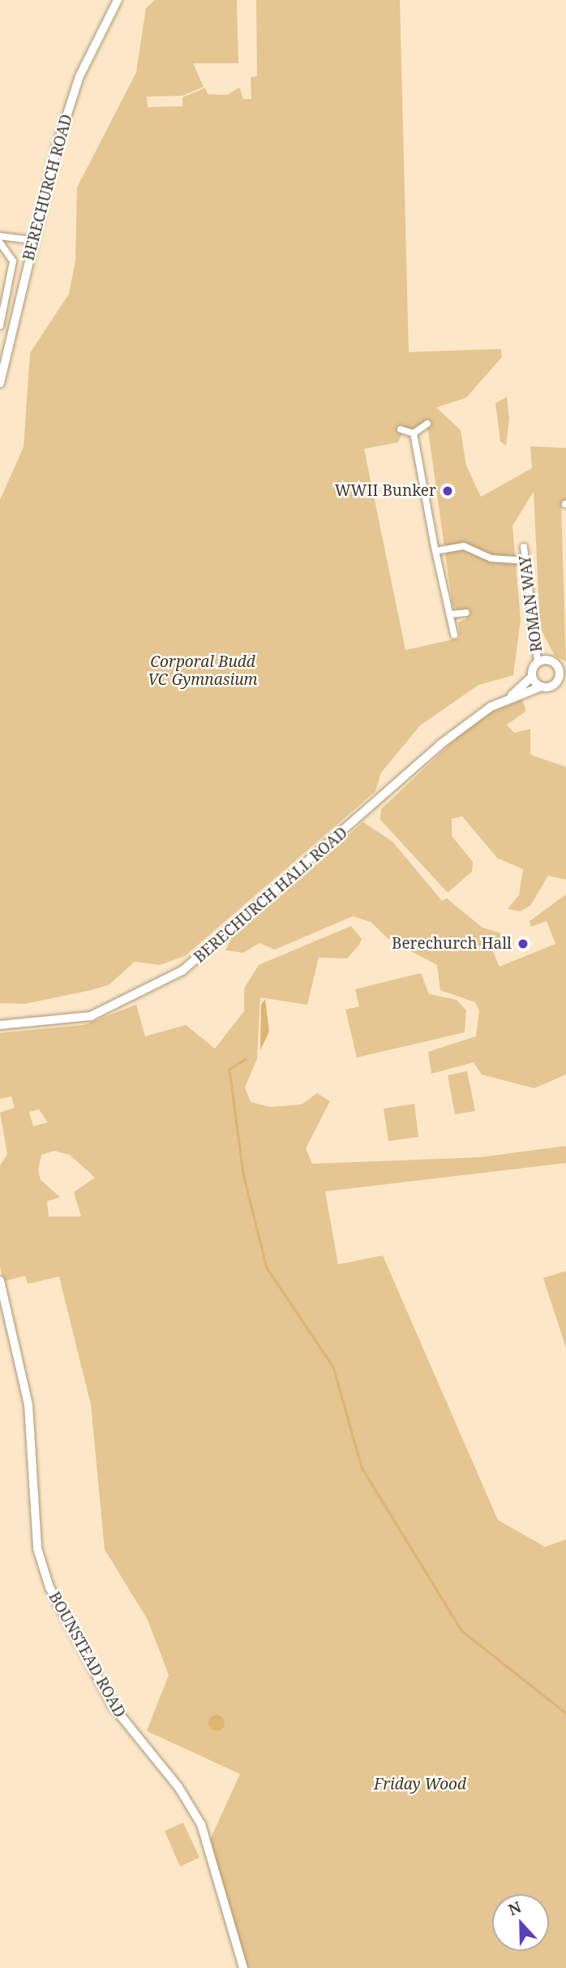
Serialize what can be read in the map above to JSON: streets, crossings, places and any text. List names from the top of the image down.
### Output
{
  "streets": {
    "street": [
      "BERECHURCH ROAD",
      "ROMAN WAY",
      "BERECHURCH HALL ROAD",
      "BOUNSTEAD ROAD"
    ]
  },
  "parks": ["Corporal Budd VC Gymnasium", "Friday Wood"],
  "places": ["WWII Bunker", "Berechurch Hall"],
  "north": "top"
}
